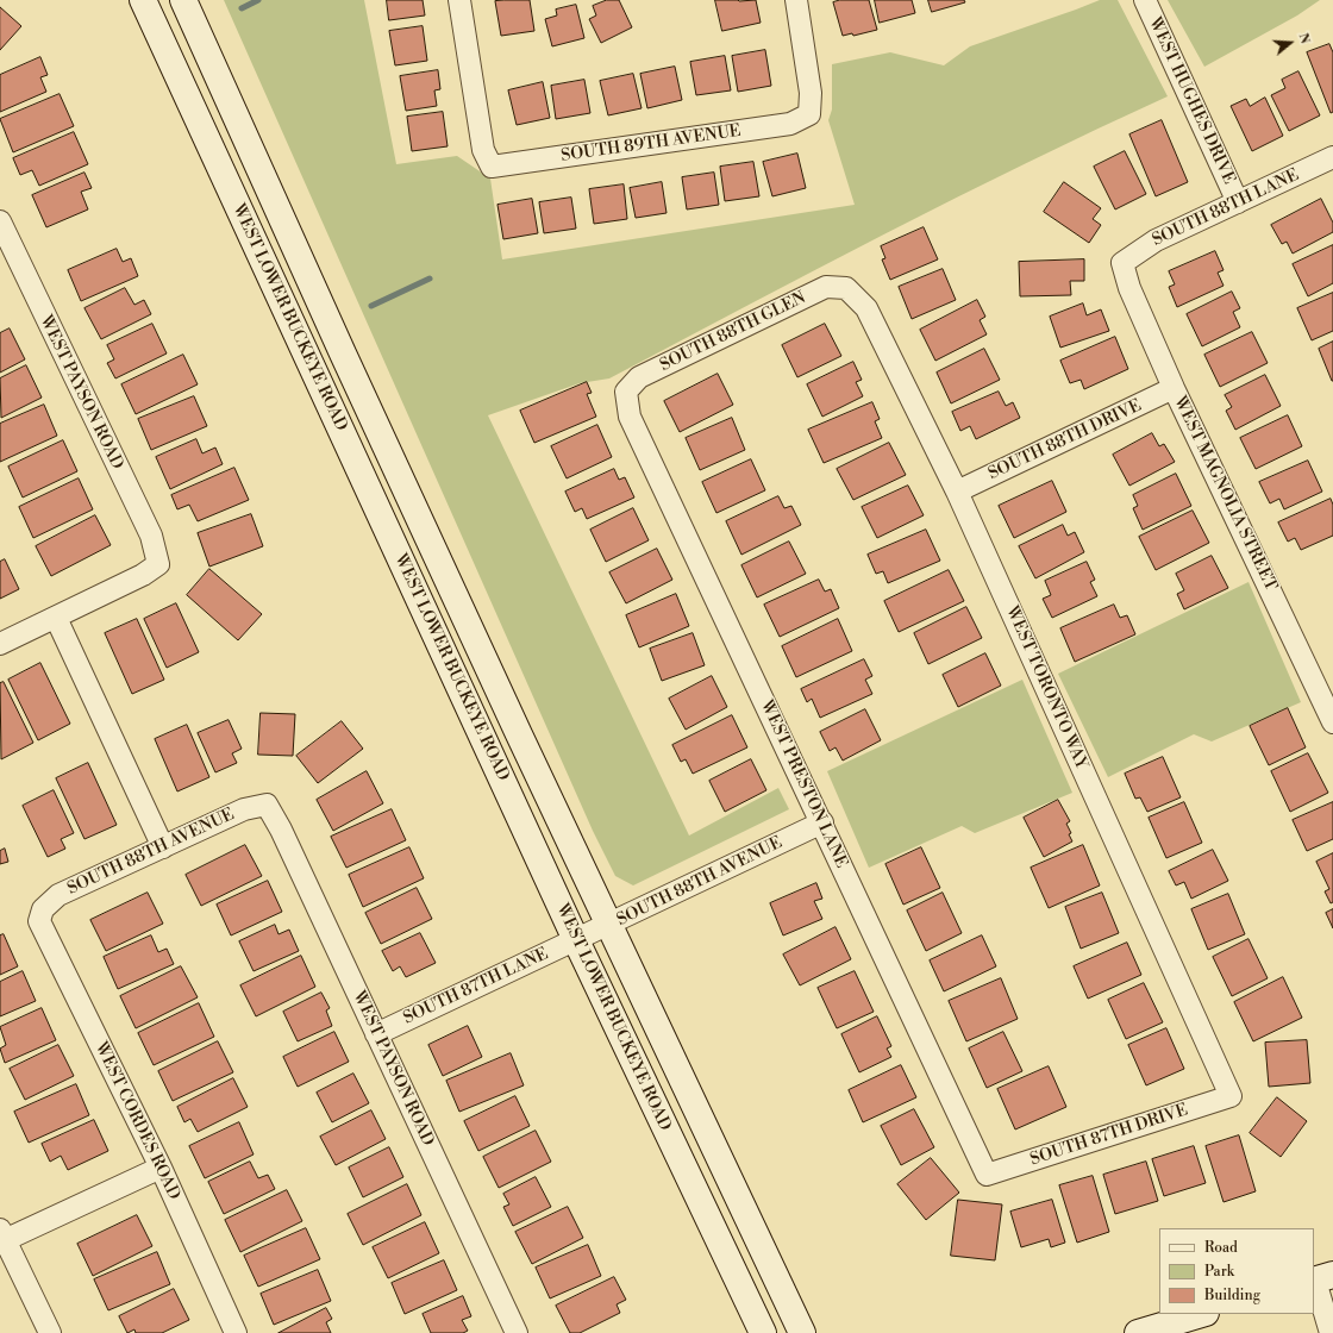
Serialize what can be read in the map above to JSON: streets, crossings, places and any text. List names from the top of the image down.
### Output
{
  "streets": {
    "main road": ["WEST LOWER BUCKEYE ROAD"],
    "street": [
      "WEST HUGHES DRIVE",
      "SOUTH 89TH AVENUE",
      "SOUTH 88TH LANE",
      "SOUTH 88TH GLEN",
      "WEST PAYSON ROAD",
      "SOUTH 88TH DRIVE",
      "WEST MAGNOLIA STREET",
      "WEST TORONTO WAY",
      "WEST PRESTON LANE",
      "SOUTH 88TH AVENUE",
      "SOUTH 87TH LANE",
      "WEST CORDES ROAD",
      "SOUTH 87TH DRIVE"
    ]
  },
  "crossings": [
    ["WEST HUGHES DRIVE", "SOUTH 88TH LANE"],
    ["SOUTH 88TH LANE", "WEST MAGNOLIA STREET"],
    ["WEST LOWER BUCKEYE ROAD", "SOUTH 88TH AVENUE"],
    ["WEST LOWER BUCKEYE ROAD", "SOUTH 87TH LANE"],
    ["SOUTH 88TH GLEN", "WEST TORONTO WAY"],
    ["SOUTH 88TH GLEN", "WEST PRESTON LANE"],
    ["WEST PAYSON ROAD", "SOUTH 88TH AVENUE"],
    ["WEST PAYSON ROAD", "SOUTH 87TH LANE"],
    ["SOUTH 88TH DRIVE", "WEST MAGNOLIA STREET"],
    ["SOUTH 88TH DRIVE", "WEST TORONTO WAY"],
    ["WEST TORONTO WAY", "SOUTH 87TH DRIVE"],
    ["WEST PRESTON LANE", "SOUTH 88TH AVENUE"],
    ["WEST PRESTON LANE", "SOUTH 87TH DRIVE"],
    ["SOUTH 88TH AVENUE", "SOUTH 87TH LANE"],
    ["SOUTH 88TH AVENUE", "WEST CORDES ROAD"]
  ],
  "legend": ["Road", "Park", "Building"],
  "north": "right"
}
